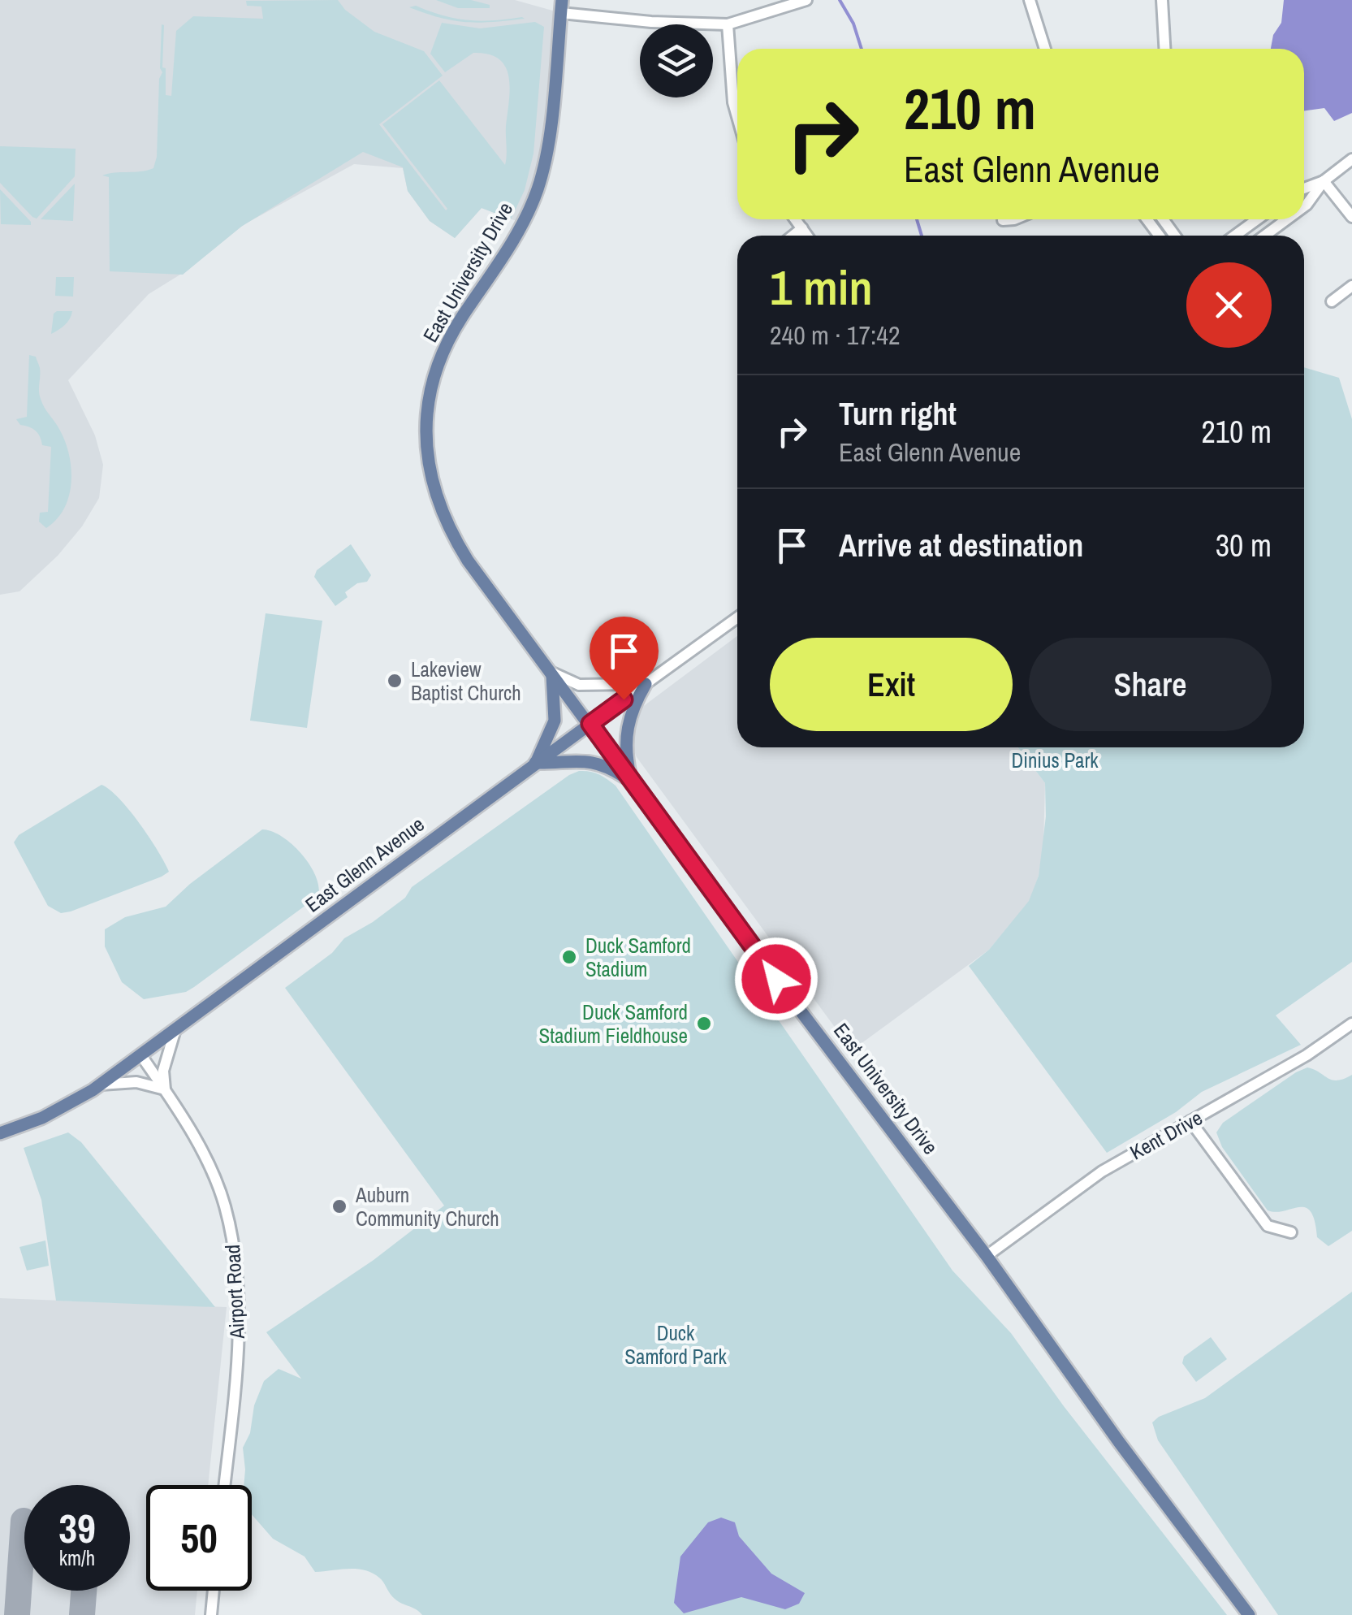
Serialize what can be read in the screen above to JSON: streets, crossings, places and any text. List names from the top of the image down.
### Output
{
  "streets": {
    "main road": ["East University Drive", "East Glenn Avenue"],
    "street": ["Kent Drive", "Airport Road"]
  },
  "crossings": [
    ["East University Drive", "East Glenn Avenue"],
    ["East University Drive", "Kent Drive"],
    ["East Glenn Avenue", "Airport Road"]
  ],
  "parks": ["Dinius Park", "Duck Samford Park"],
  "places": [
    "Lakeview Baptist Church",
    "Duck Samford Stadium",
    "Duck Samford Stadium Fieldhouse",
    "Auburn Community Church"
  ],
  "page": {
    "turn": ["210 m", "East Glenn Avenue"],
    "heading": ["1 min", "240 m · 17:42"],
    "list": [
      {
        "name": "Turn right",
        "note": "East Glenn Avenue",
        "value": "210 m"
      },
      {
        "name": "Arrive at destination",
        "value": "30 m"
      }
    ],
    "buttons": ["Exit", "Share"],
    "speed": "39 km/h",
    "limit": "50"
  }
}
